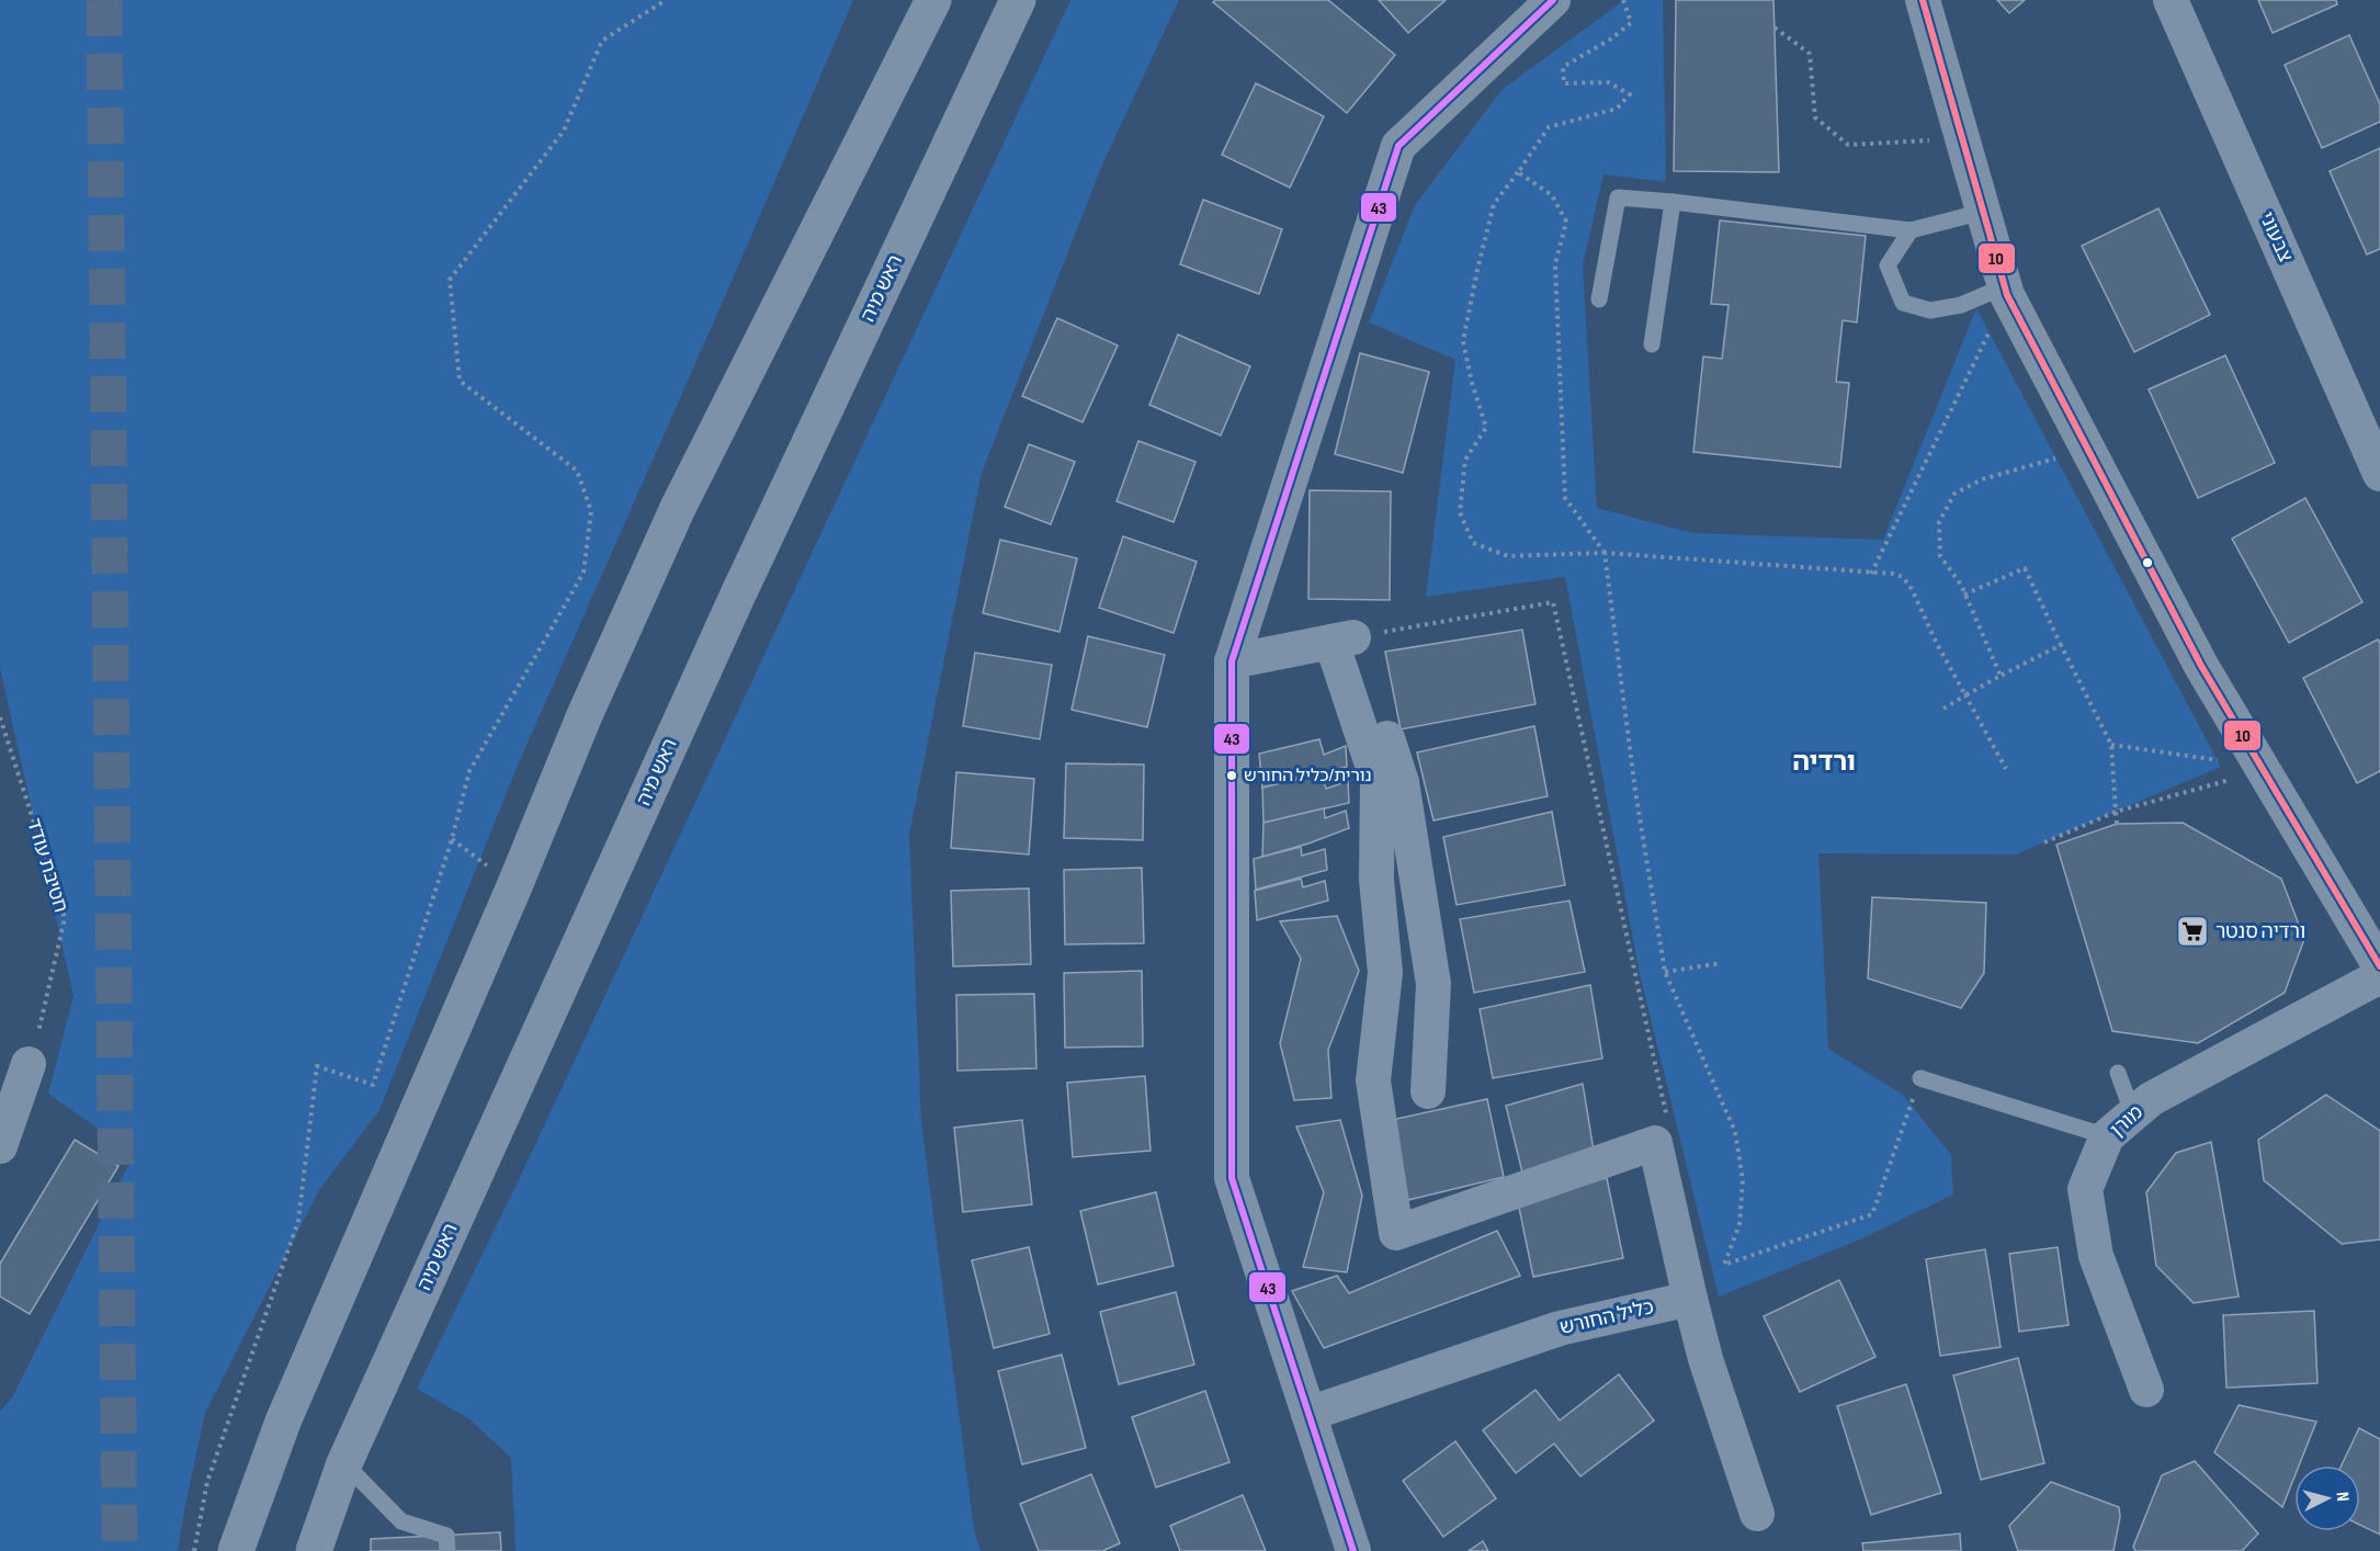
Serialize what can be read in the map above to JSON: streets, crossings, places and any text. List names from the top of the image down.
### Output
{
  "streets": {
    "street": [
      "צבעוני",
      "ראש מיה",
      "מורן",
      "כליל החורש"
    ],
    "path": ["חטיבת עודד"]
  },
  "districts": ["ורדיה"],
  "places": {
    "other": ["נורית/כליל החורש"],
    "supermarket": ["ורדיה סנטר"]
  },
  "lines": ["transit line 10", "transit line 43"],
  "north": "right"
}
